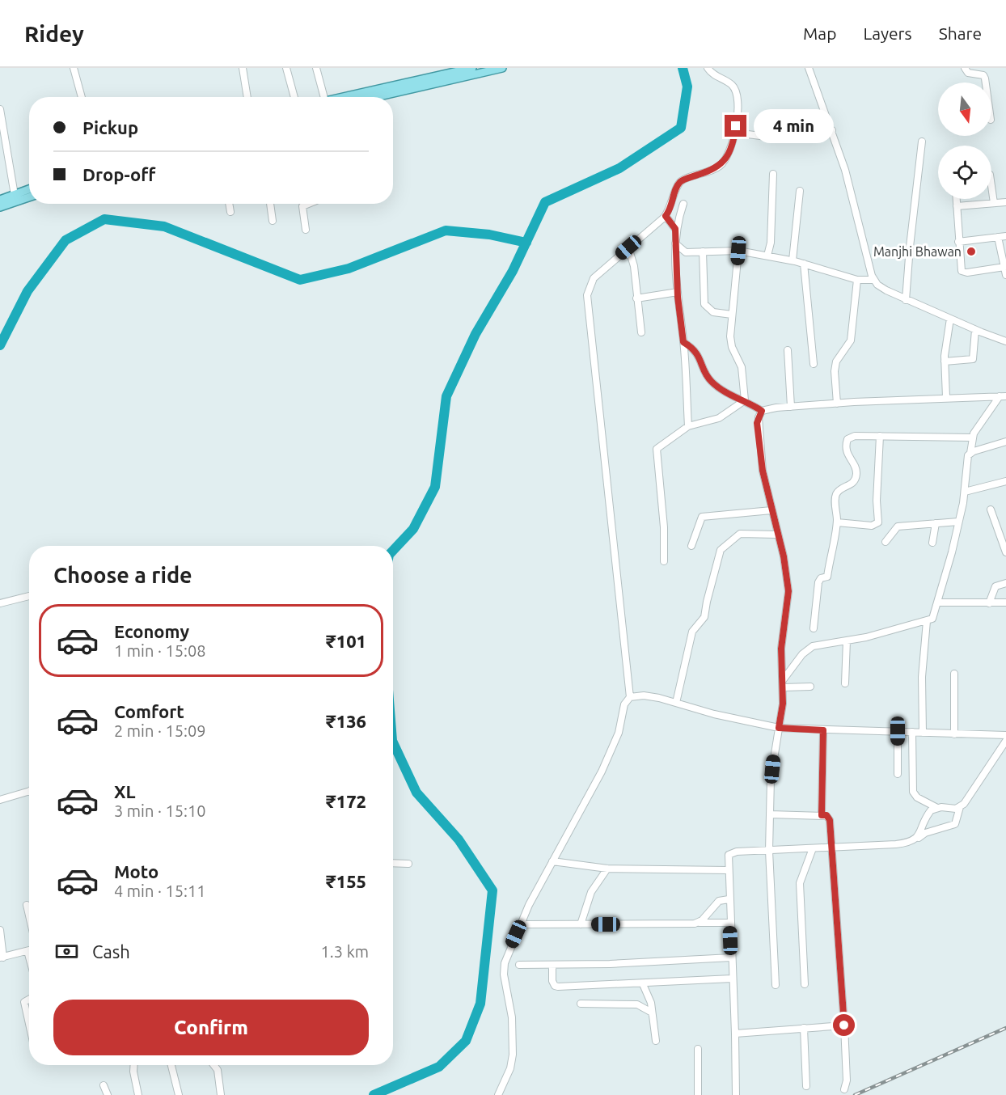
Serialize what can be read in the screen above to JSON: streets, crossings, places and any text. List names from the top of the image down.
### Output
{
  "places": ["Manjhi Bhawan"],
  "north": "bottom",
  "page": {
    "header": "Ridey",
    "nav": ["Map", "Layers", "Share"],
    "banner": ["Pickup", "Drop-off"],
    "bubble": "4 min",
    "heading": "Choose a ride",
    "list": [
      {
        "name": "Economy",
        "note": "1 min · 15:08",
        "value": "₹101"
      },
      {
        "name": "Comfort",
        "note": "2 min · 15:09",
        "value": "₹136"
      },
      {
        "name": "XL",
        "note": "3 min · 15:10",
        "value": "₹172"
      },
      {
        "name": "Moto",
        "note": "4 min · 15:11",
        "value": "₹155"
      }
    ],
    "pay": ["Cash", "1.3 km"],
    "buttons": "Confirm"
  }
}
